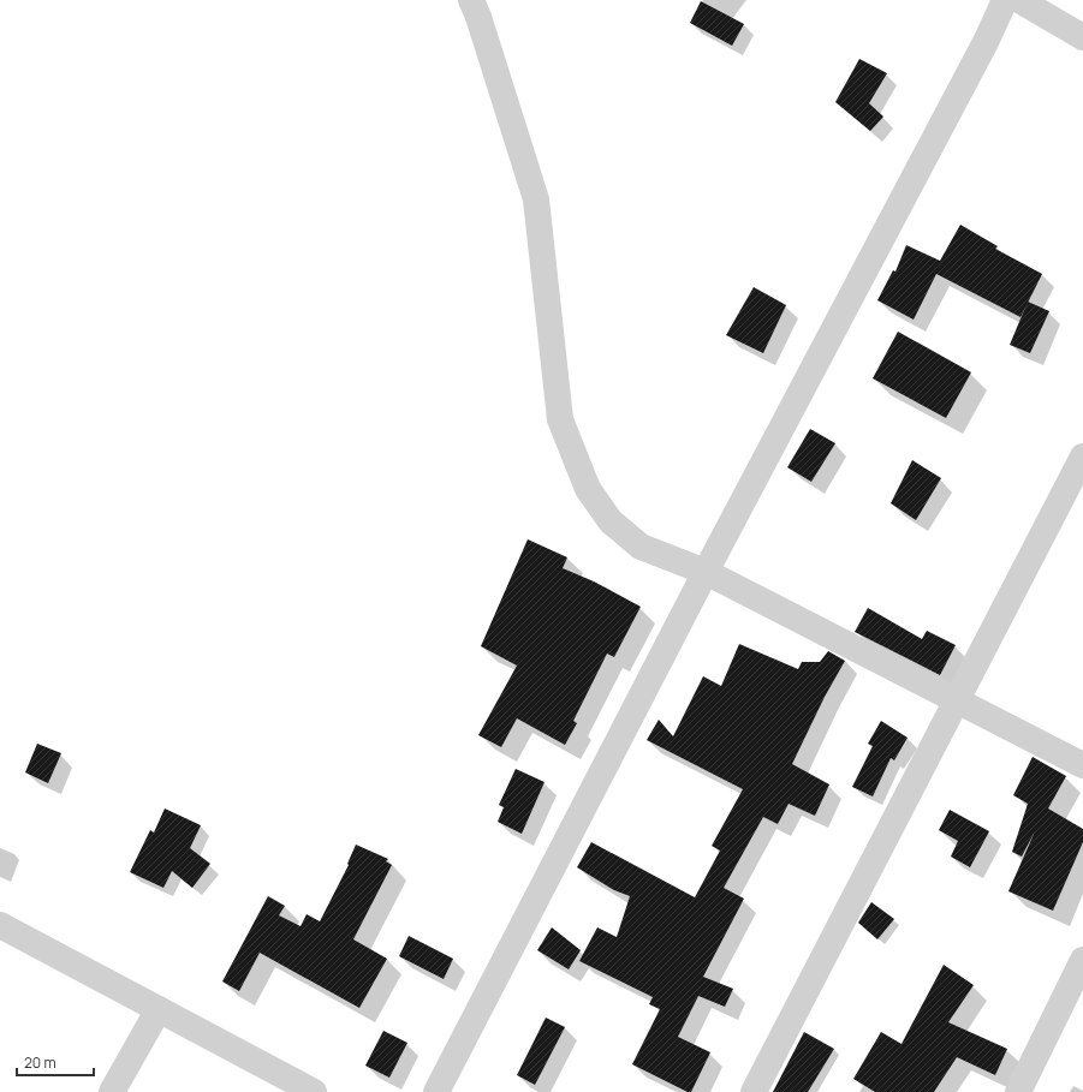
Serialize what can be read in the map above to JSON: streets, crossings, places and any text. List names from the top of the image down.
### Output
{
  "scale_bar": "20 m"
}
